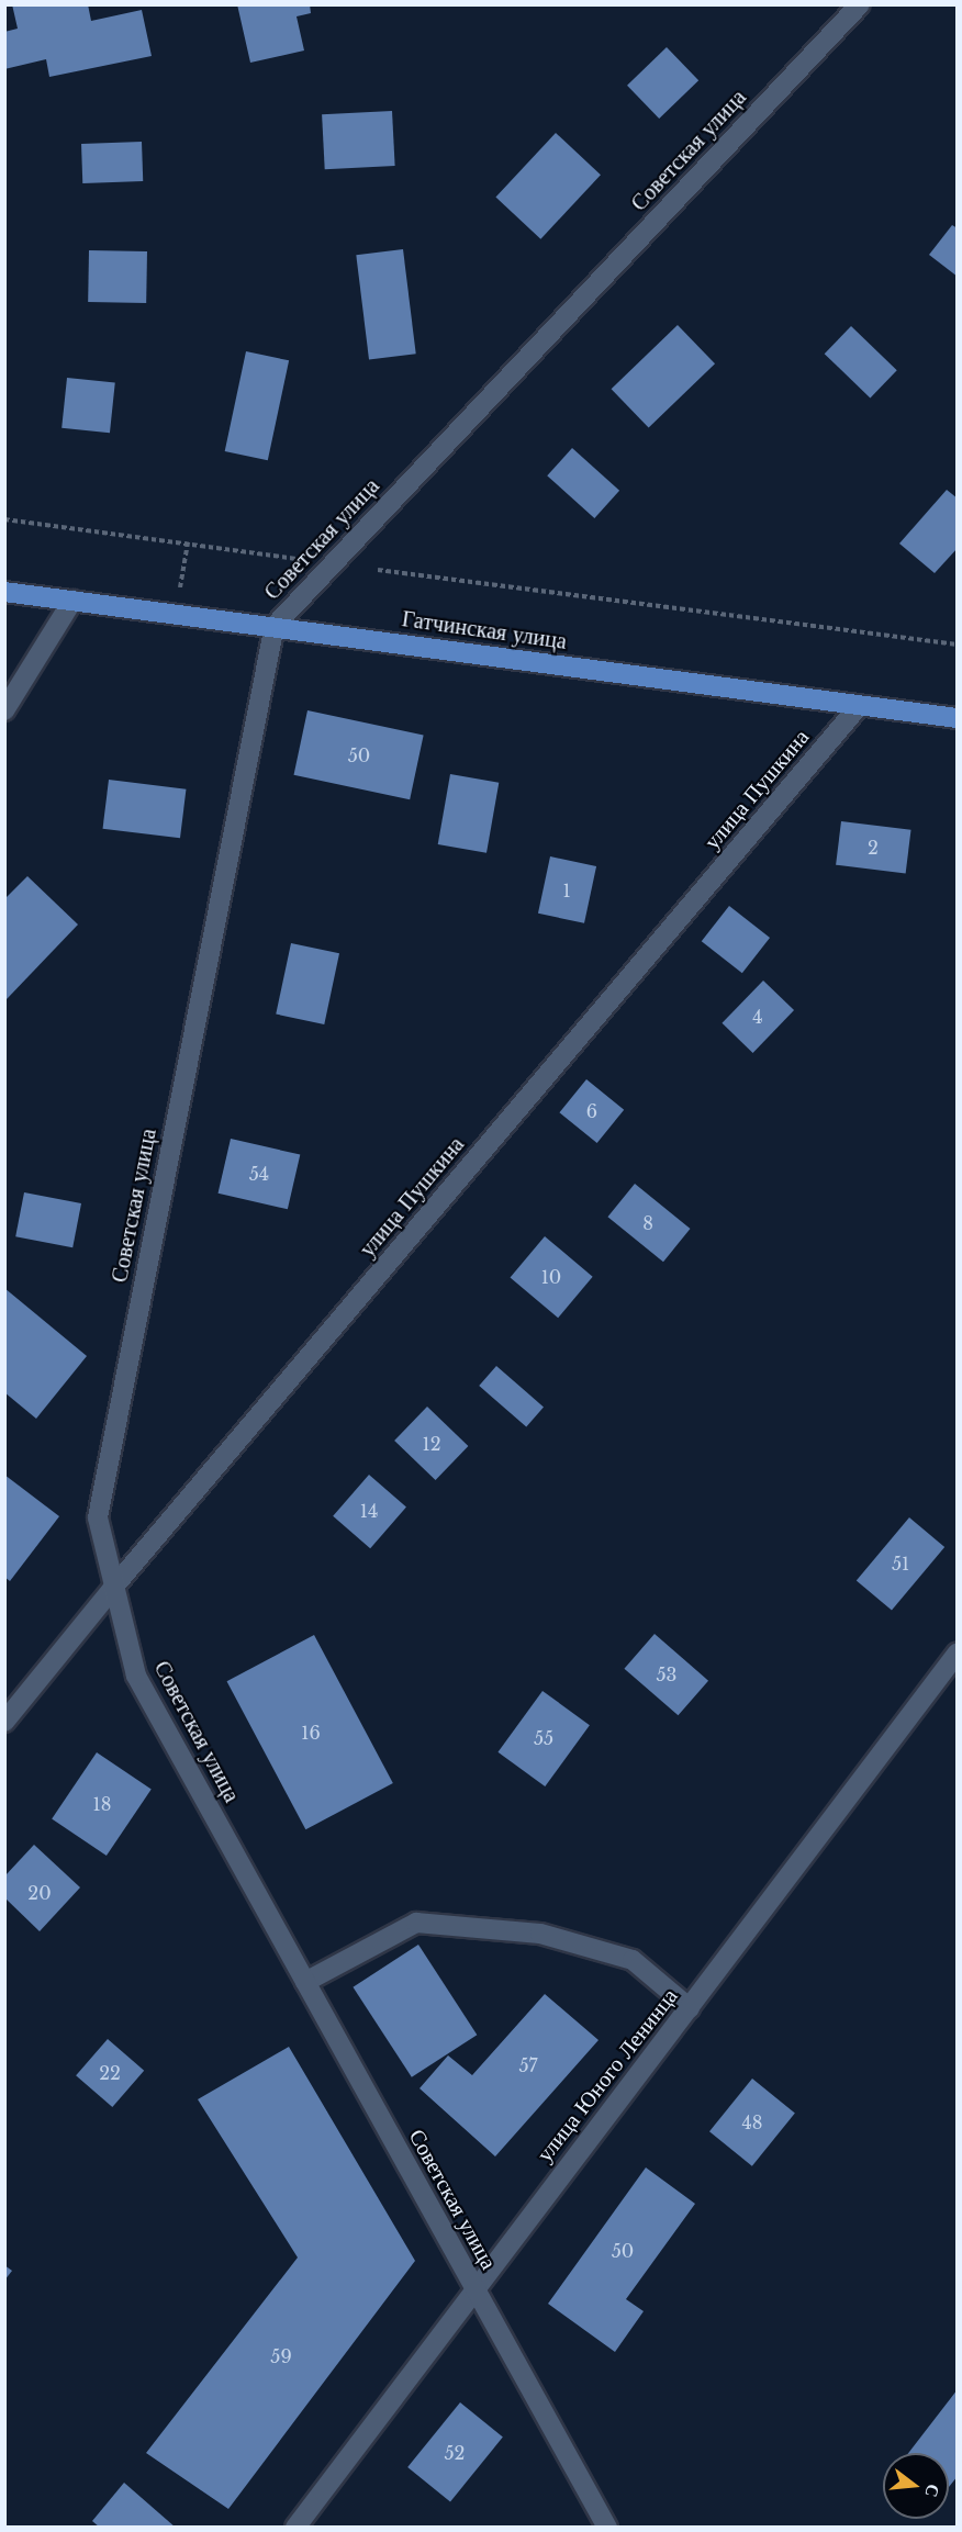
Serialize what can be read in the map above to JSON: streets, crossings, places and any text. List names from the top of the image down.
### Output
{
  "streets": {
    "main road": ["Гатчинская улица"],
    "street": ["Советская улица", "улица Пушкина", "улица Юного Ленинца"]
  },
  "crossings": [
    ["Советская улица", "Гатчинская улица"],
    ["Советская улица", "улица Пушкина"],
    ["Советская улица", "улица Юного Ленинца"],
    ["Гатчинская улица", "улица Пушкина"]
  ],
  "house_numbers": [
    "50",
    "2",
    "1",
    "4",
    "6",
    "54",
    "8",
    "10",
    "12",
    "14",
    "51",
    "53",
    "16",
    "55",
    "18",
    "20",
    "57",
    "22",
    "48",
    "50",
    "59",
    "52"
  ],
  "north": "right"
}
